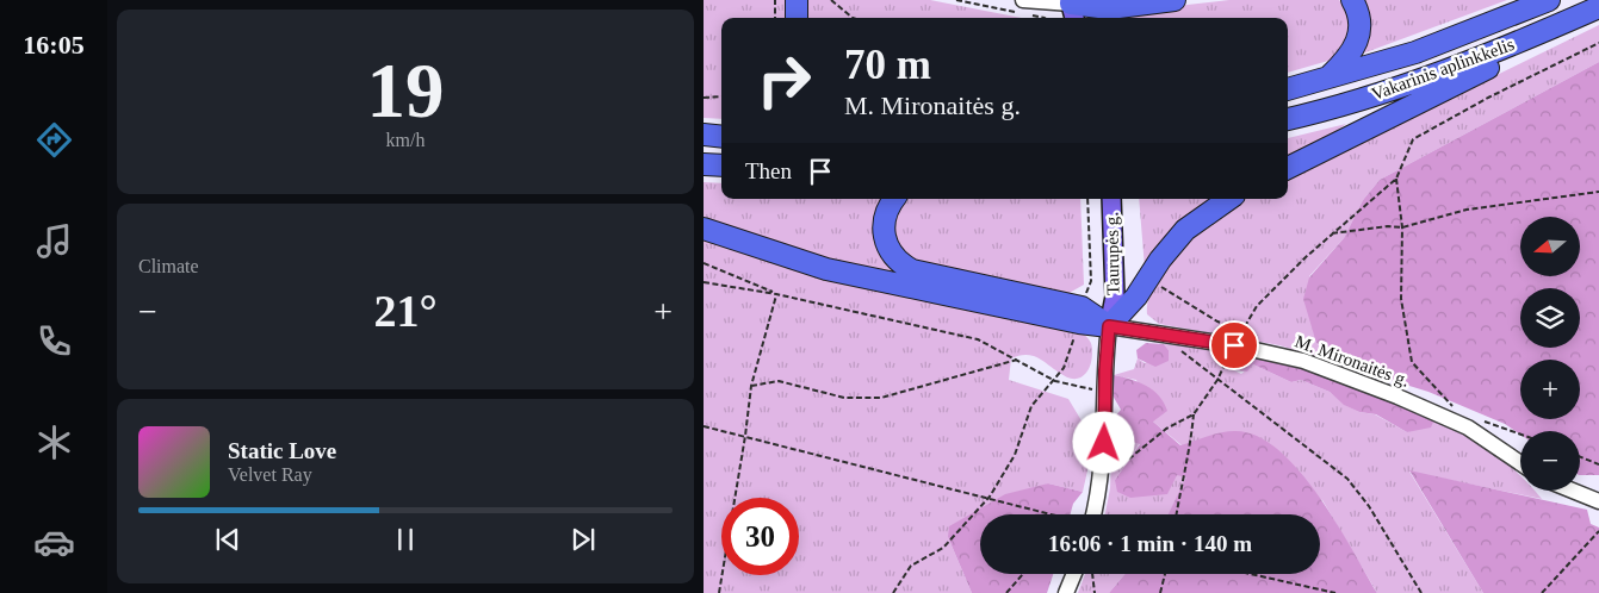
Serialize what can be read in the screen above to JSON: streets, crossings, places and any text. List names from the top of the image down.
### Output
{
  "streets": {
    "highway": ["Vakarinis aplinkkelis"],
    "main road": ["Taurupės g."],
    "street": ["M. Mironaitės g."]
  },
  "crossings": [
    ["Taurupės g.", "M. Mironaitės g."]
  ],
  "north": "left",
  "page": {
    "tabs": "16:05",
    "tile": [
      ["19", "km/h"],
      "Climate"
    ],
    "turn": ["70 m", "M. Mironaitės g."],
    "then": "Then",
    "map_buttons": ["+", "−"],
    "heat": ["−", "21°", "+"],
    "song": ["Static Love", "Velvet Ray"],
    "limit": "30",
    "trip": "16:06 · 1 min · 140 m"
  }
}
